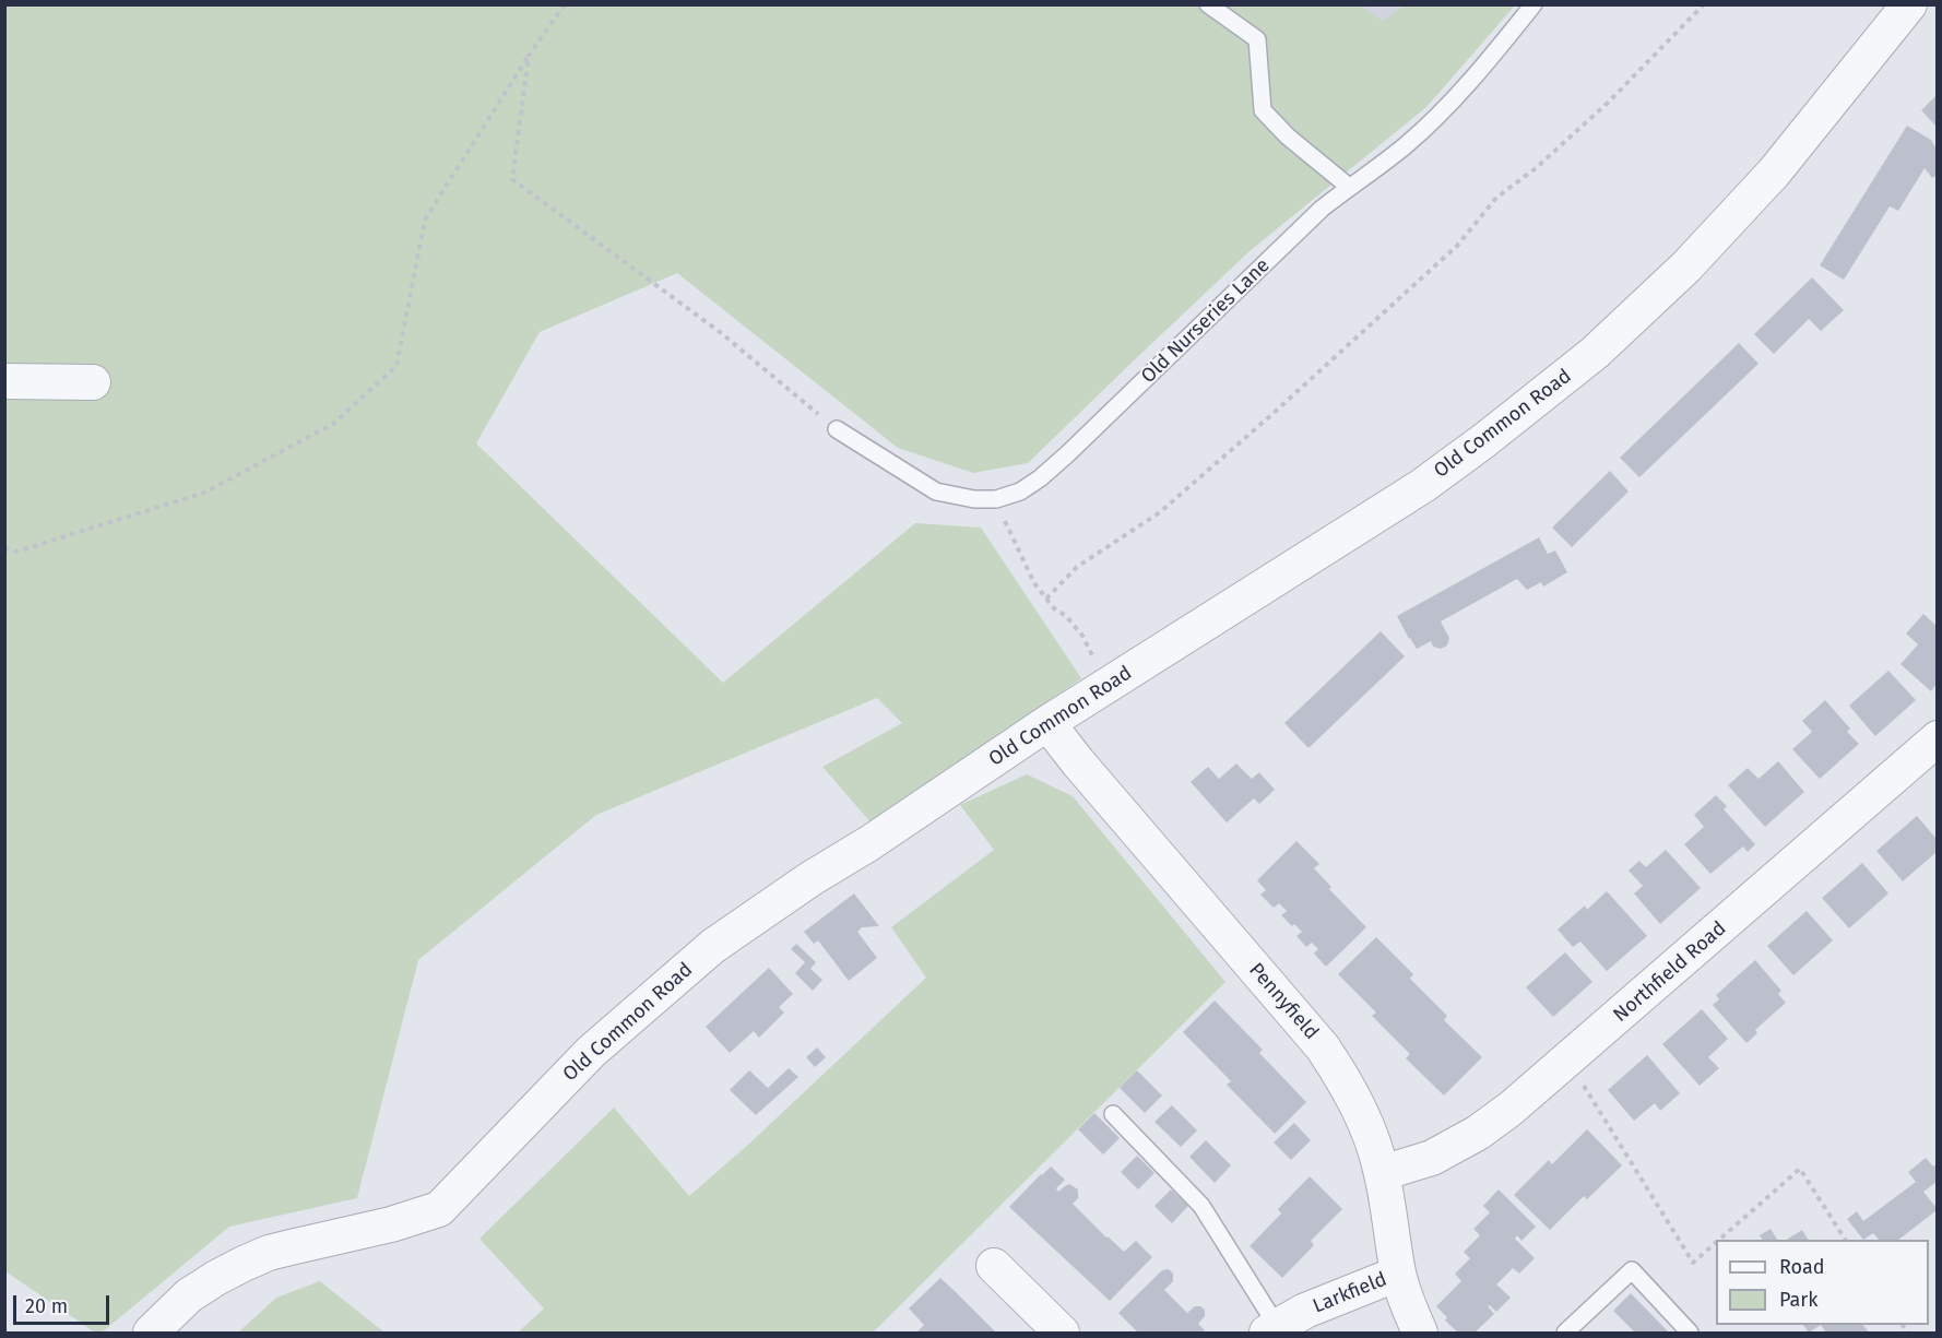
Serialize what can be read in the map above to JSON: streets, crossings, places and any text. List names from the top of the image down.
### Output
{
  "streets": {
    "street": [
      "Old Common Road",
      "Northfield Road",
      "Pennyfield",
      "Larkfield"
    ],
    "lane": ["Old Nurseries Lane"]
  },
  "crossings": [
    ["Old Common Road", "Pennyfield"],
    ["Northfield Road", "Pennyfield"],
    ["Pennyfield", "Larkfield"]
  ],
  "legend": ["Road", "Park"],
  "scale_bar": "20 m"
}
